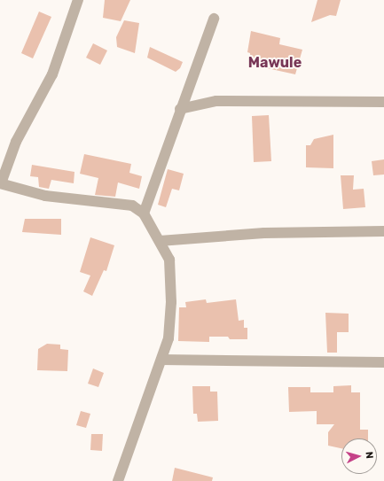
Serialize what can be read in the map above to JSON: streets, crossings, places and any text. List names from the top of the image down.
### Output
{
  "districts": ["Mawule"],
  "north": "right"
}
